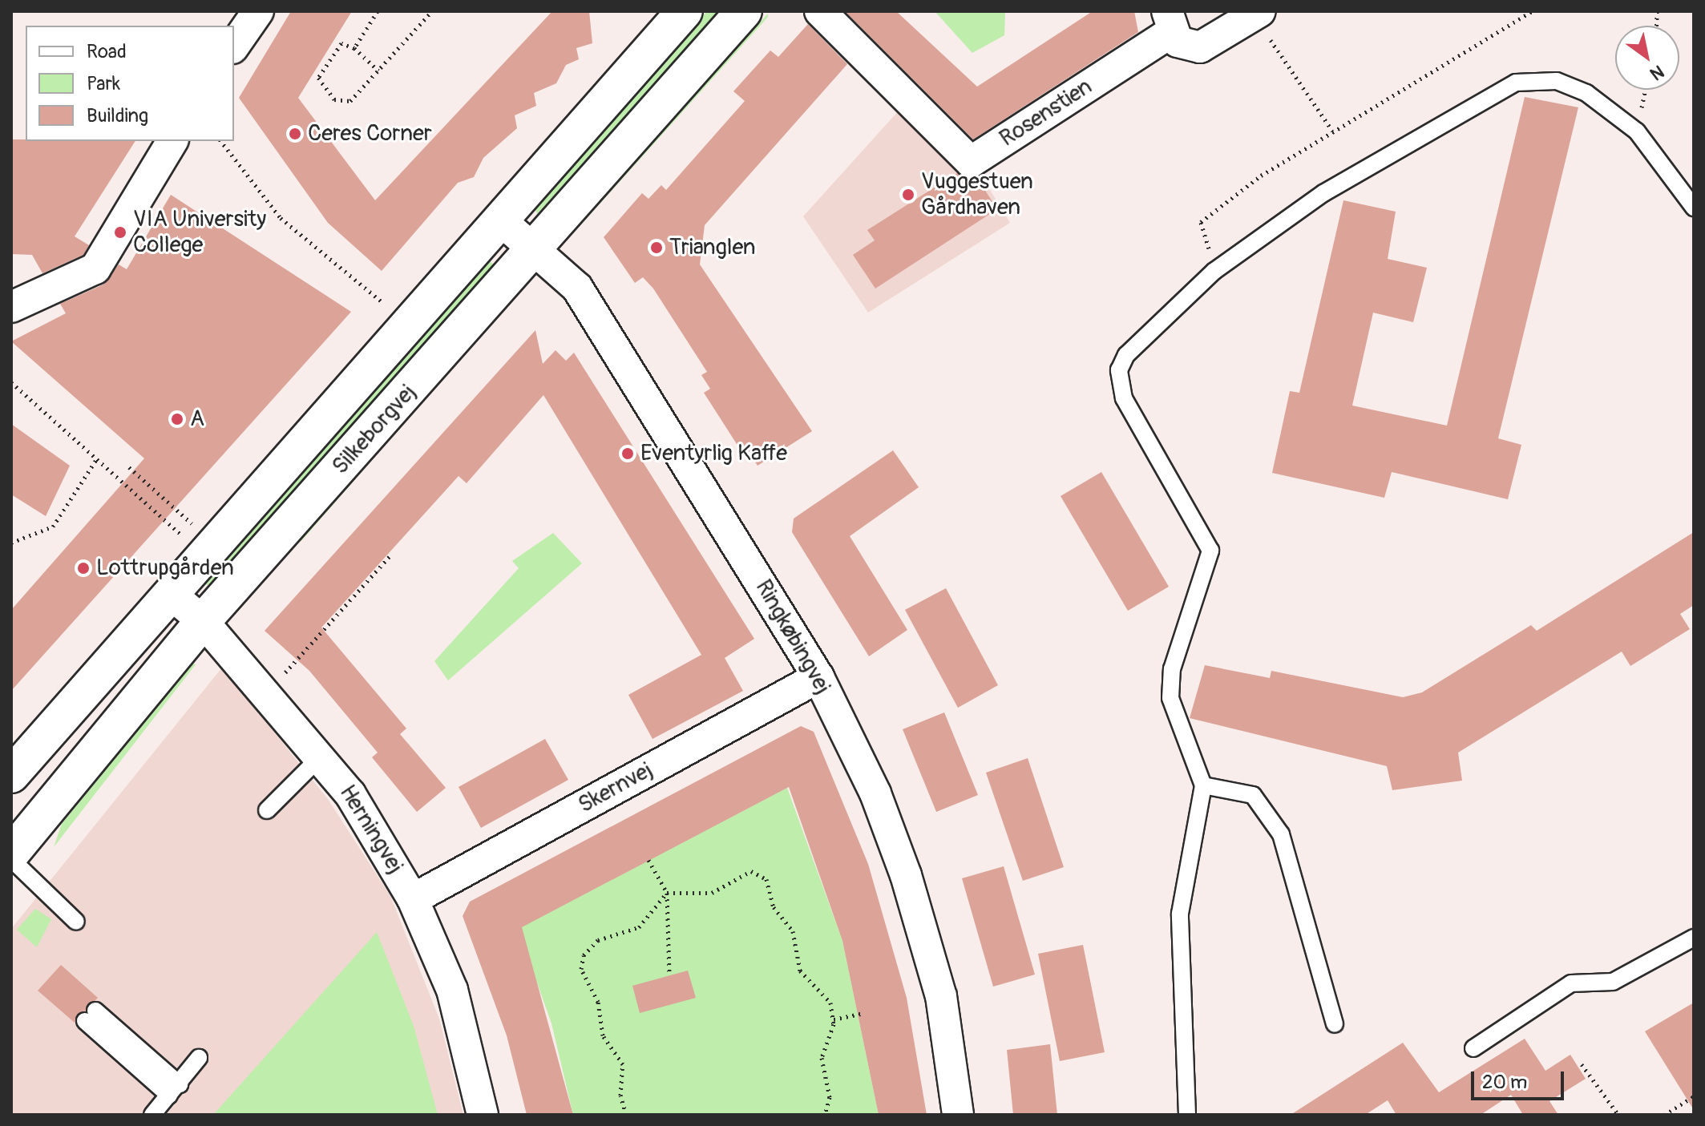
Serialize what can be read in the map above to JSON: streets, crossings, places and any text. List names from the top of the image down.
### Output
{
  "streets": {
    "street": [
      "Rosenstien",
      "Silkeborgvej",
      "Ringkøbingvej",
      "Skernvej",
      "Herningvej"
    ]
  },
  "crossings": [
    ["Silkeborgvej", "Ringkøbingvej"],
    ["Silkeborgvej", "Herningvej"],
    ["Ringkøbingvej", "Skernvej"],
    ["Skernvej", "Herningvej"]
  ],
  "places": [
    "Ceres Corner",
    "Vuggestuen Gårdhaven",
    "VIA University College",
    "Trianglen",
    "A",
    "Eventyrlig Kaffe",
    "Lottrupgården"
  ],
  "legend": ["Road", "Park", "Building"],
  "scale_bar": "20 m",
  "north": "bottom right"
}
